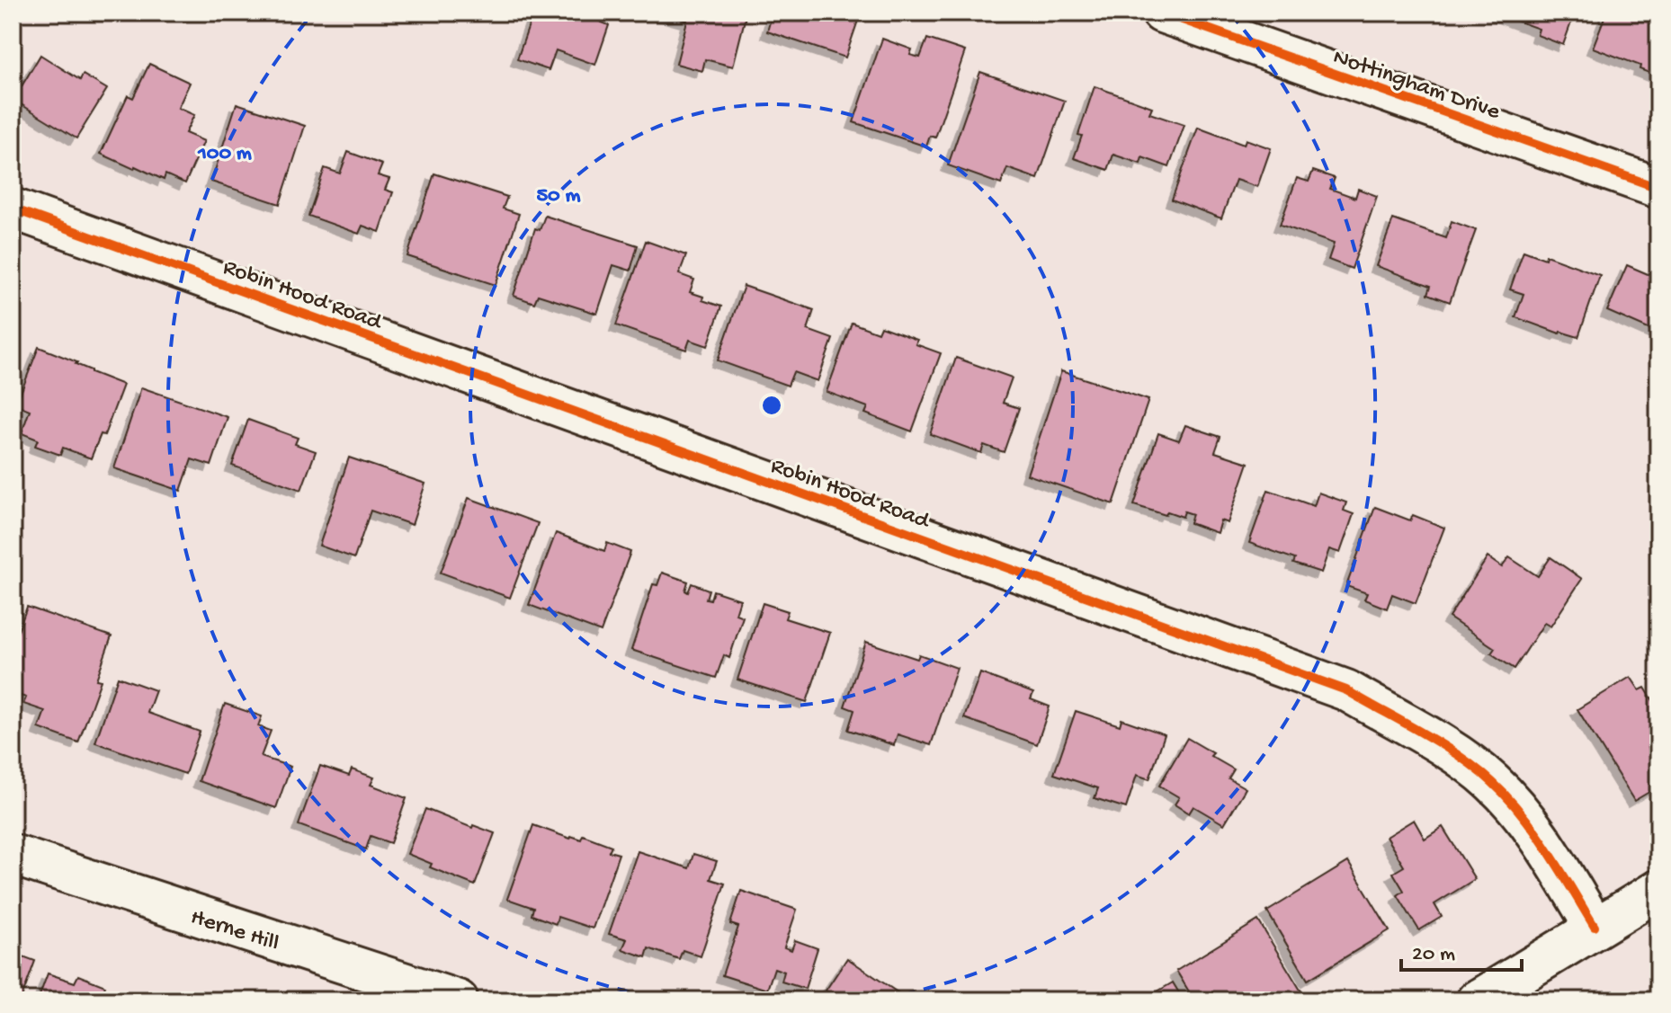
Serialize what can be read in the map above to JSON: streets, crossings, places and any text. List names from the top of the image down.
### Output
{
  "streets": {
    "street": ["Nottingham Drive", "Robin Hood Road", "Herne Hill"]
  },
  "scale_bar": "20 m",
  "rings": ["100 m", "50 m"]
}
